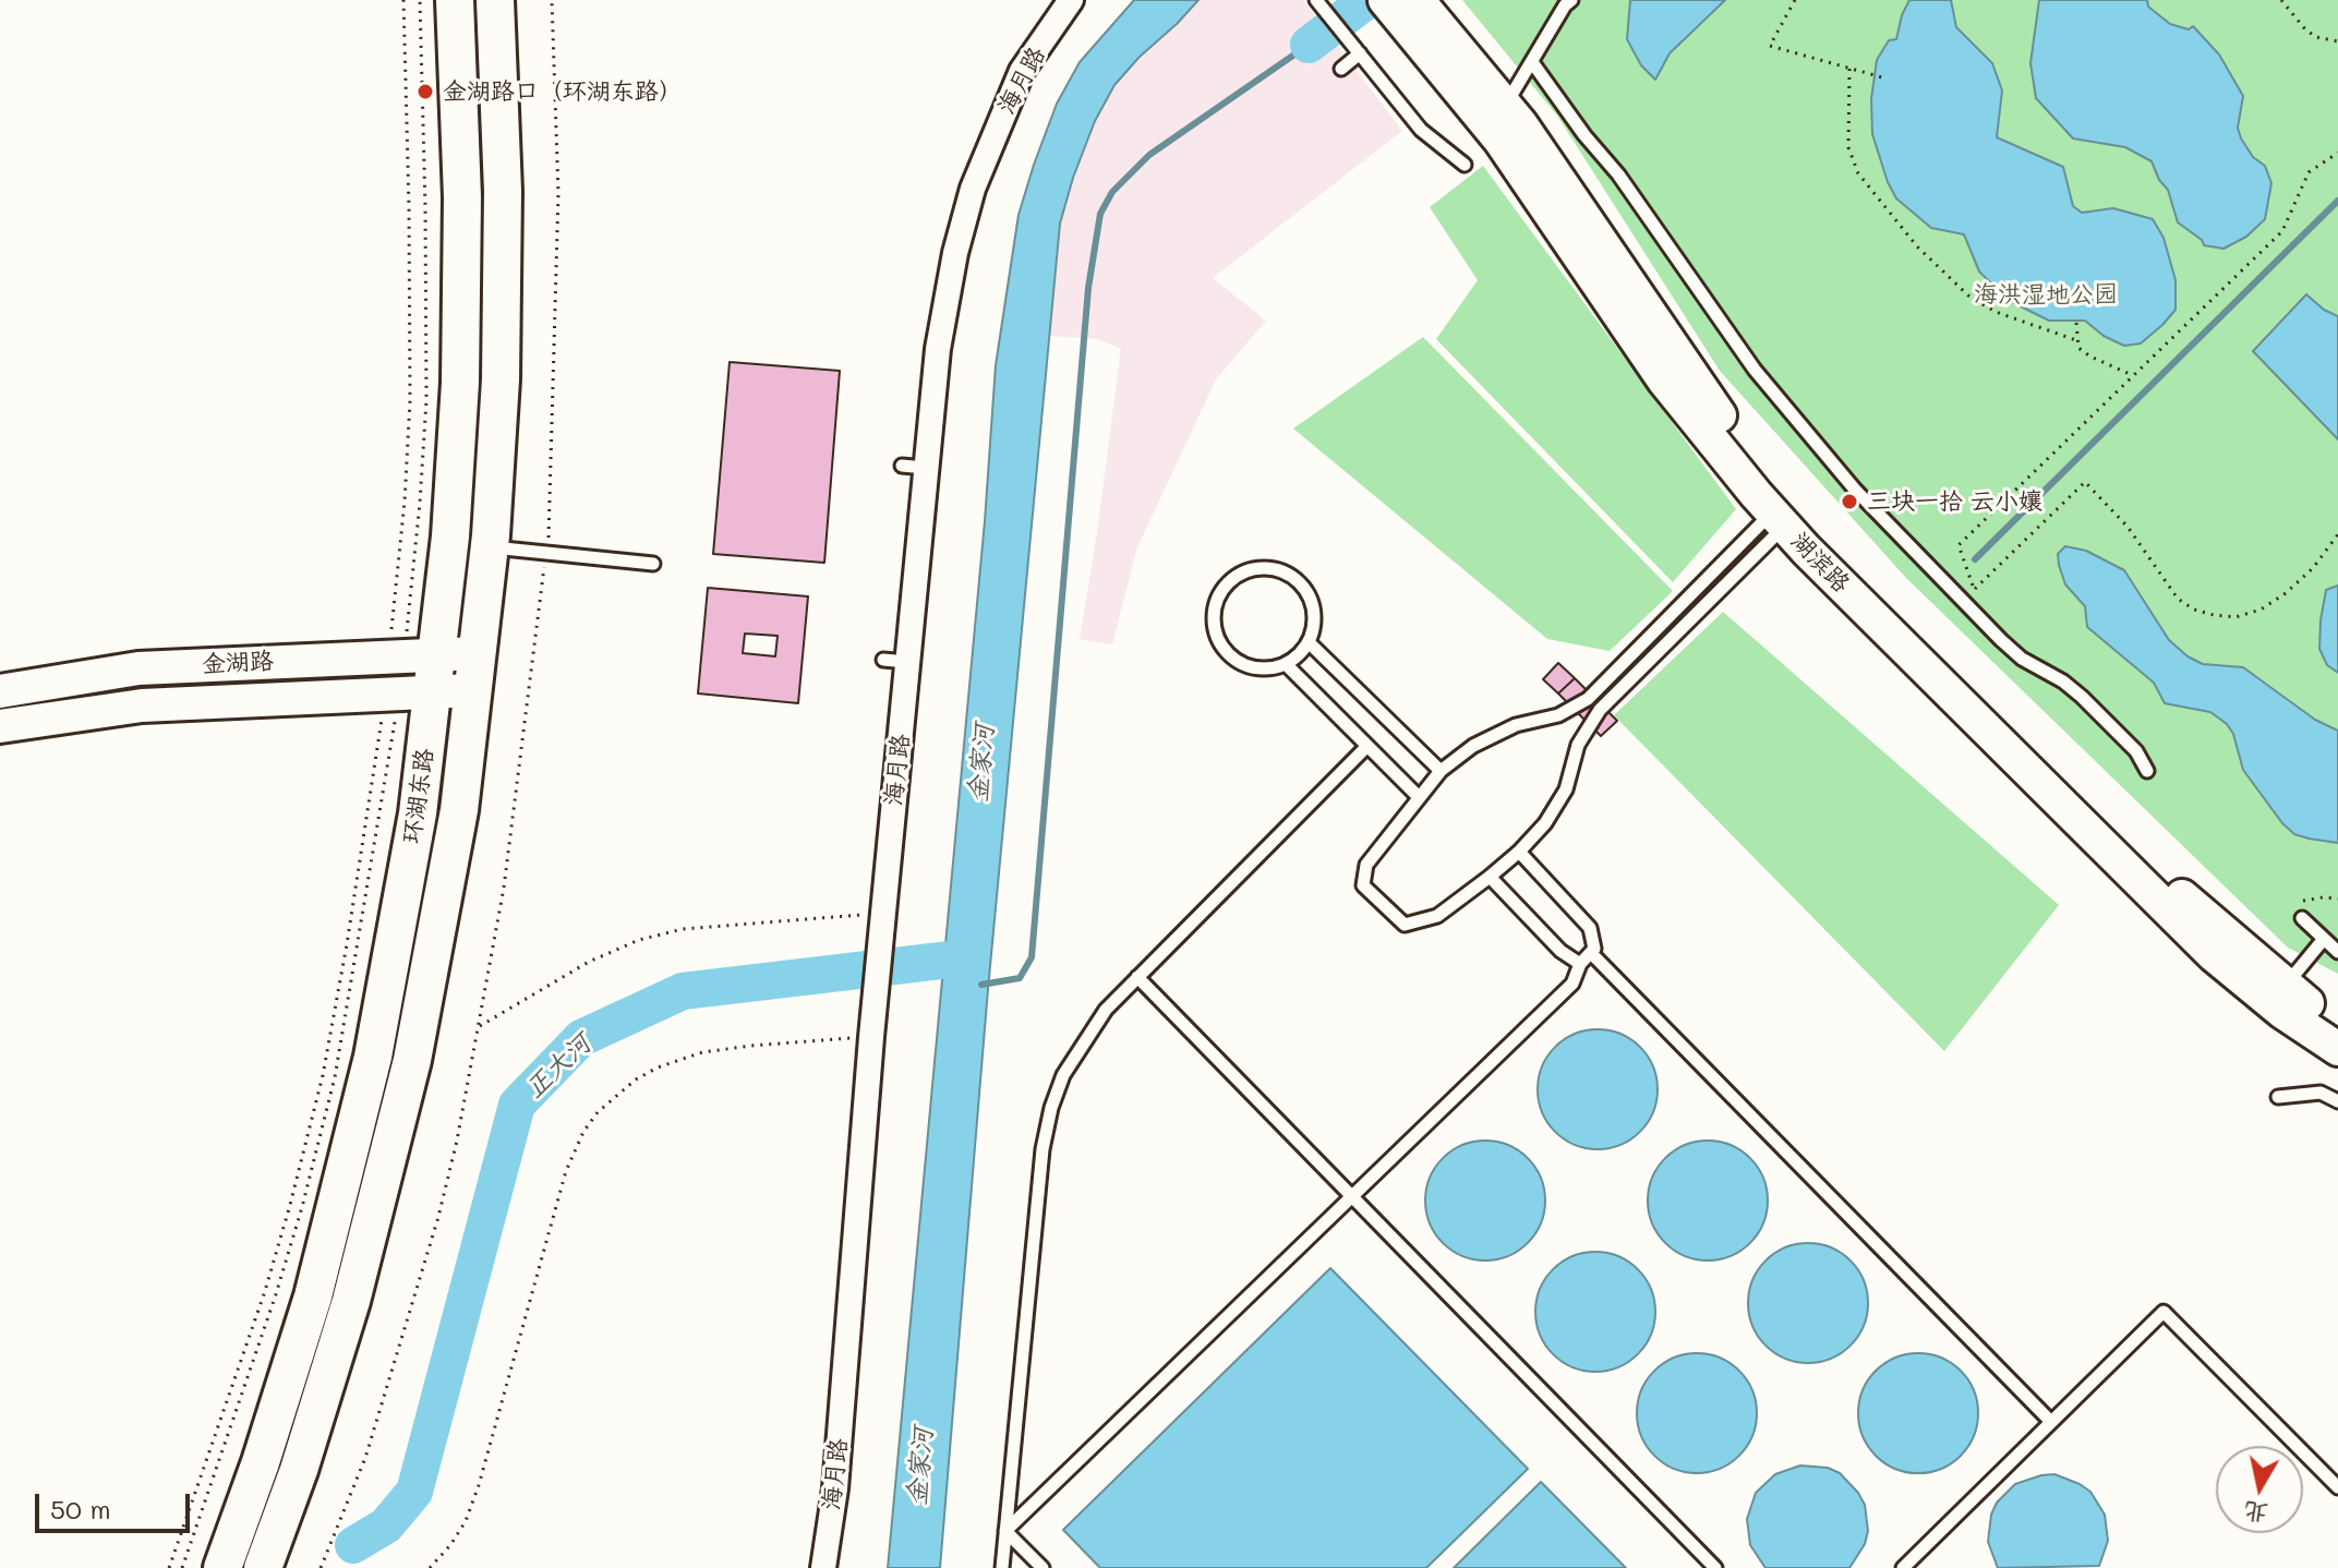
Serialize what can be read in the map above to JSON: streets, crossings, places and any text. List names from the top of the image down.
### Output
{
  "streets": {
    "main road": ["湖滨路", "金湖路", "环湖东路"],
    "street": ["海月路"]
  },
  "crossings": [
    ["金湖路", "环湖东路"]
  ],
  "water": ["金家河", "正大河"],
  "parks": ["海洪湿地公园"],
  "places": ["金湖路口（环湖东路）", "三块一拾 云小孃"],
  "scale_bar": "50 m",
  "north": "bottom"
}
